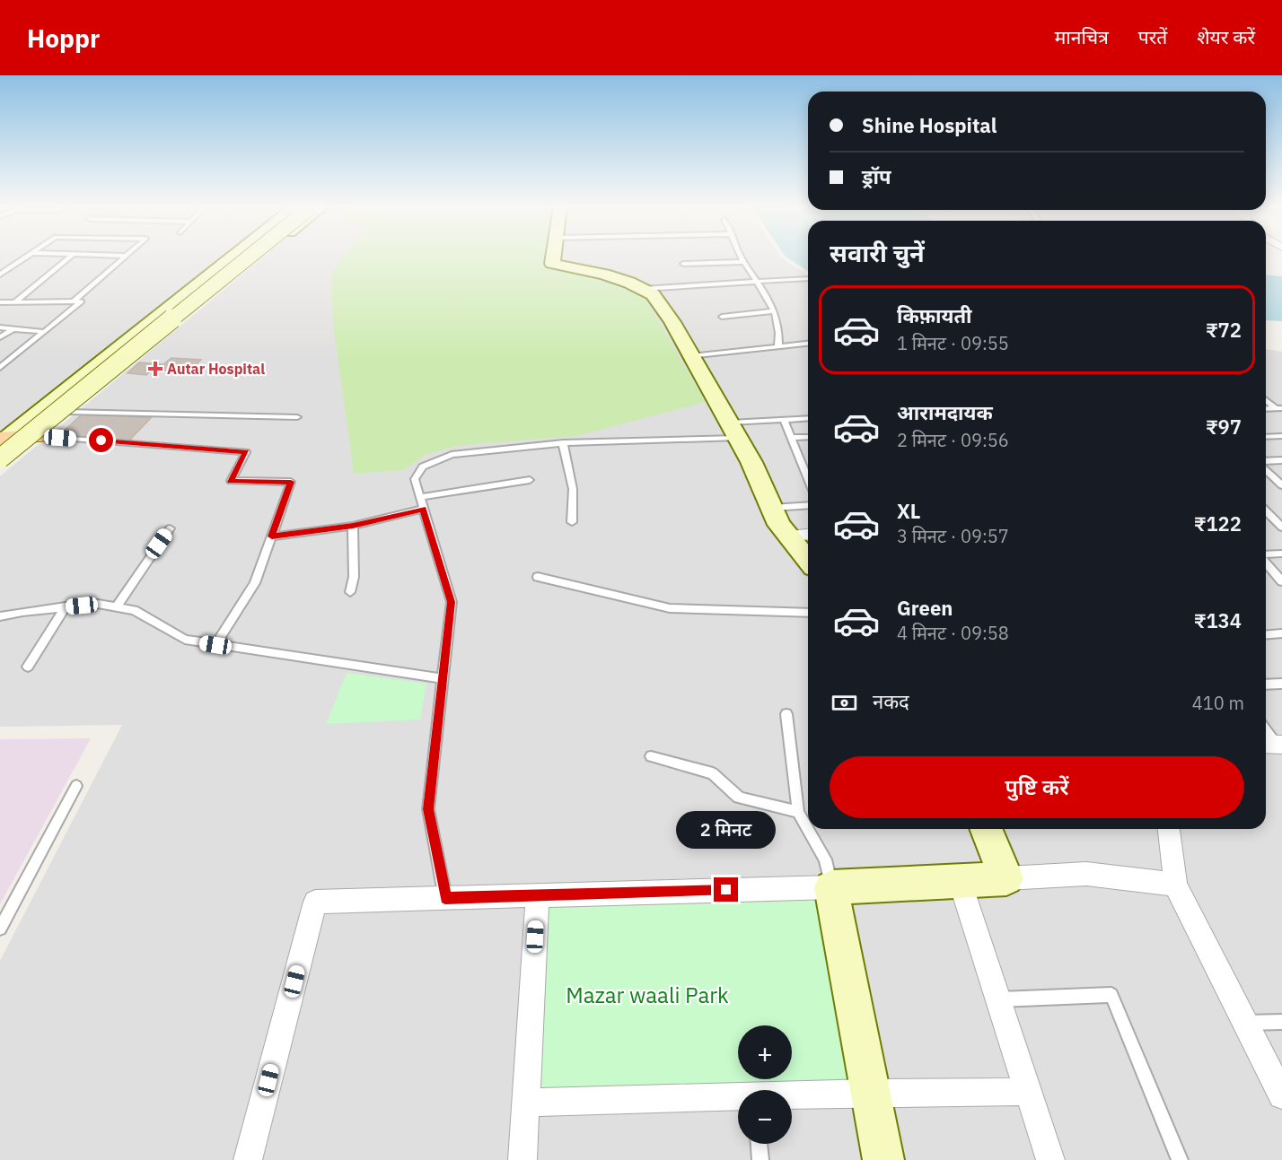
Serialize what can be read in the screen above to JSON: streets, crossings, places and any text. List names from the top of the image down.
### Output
{
  "parks": ["Mazar waali Park"],
  "places": {
    "health": ["Autar Hospital"]
  },
  "page": {
    "header": "Hoppr",
    "nav": ["मानचित्र", "परतें", "शेयर करें"],
    "banner": ["Shine Hospital", "ड्रॉप"],
    "heading": "सवारी चुनें",
    "list": [
      {
        "name": "किफ़ायती",
        "note": "1 मिनट · 09:55",
        "value": "₹72"
      },
      {
        "name": "आरामदायक",
        "note": "2 मिनट · 09:56",
        "value": "₹97"
      },
      {
        "name": "XL",
        "note": "3 मिनट · 09:57",
        "value": "₹122"
      },
      {
        "name": "Green",
        "note": "4 मिनट · 09:58",
        "value": "₹134"
      }
    ],
    "pay": ["नकद", "410 m"],
    "buttons": "पुष्टि करें",
    "bubble": "2 मिनट",
    "map_buttons": ["+", "−"]
  }
}
